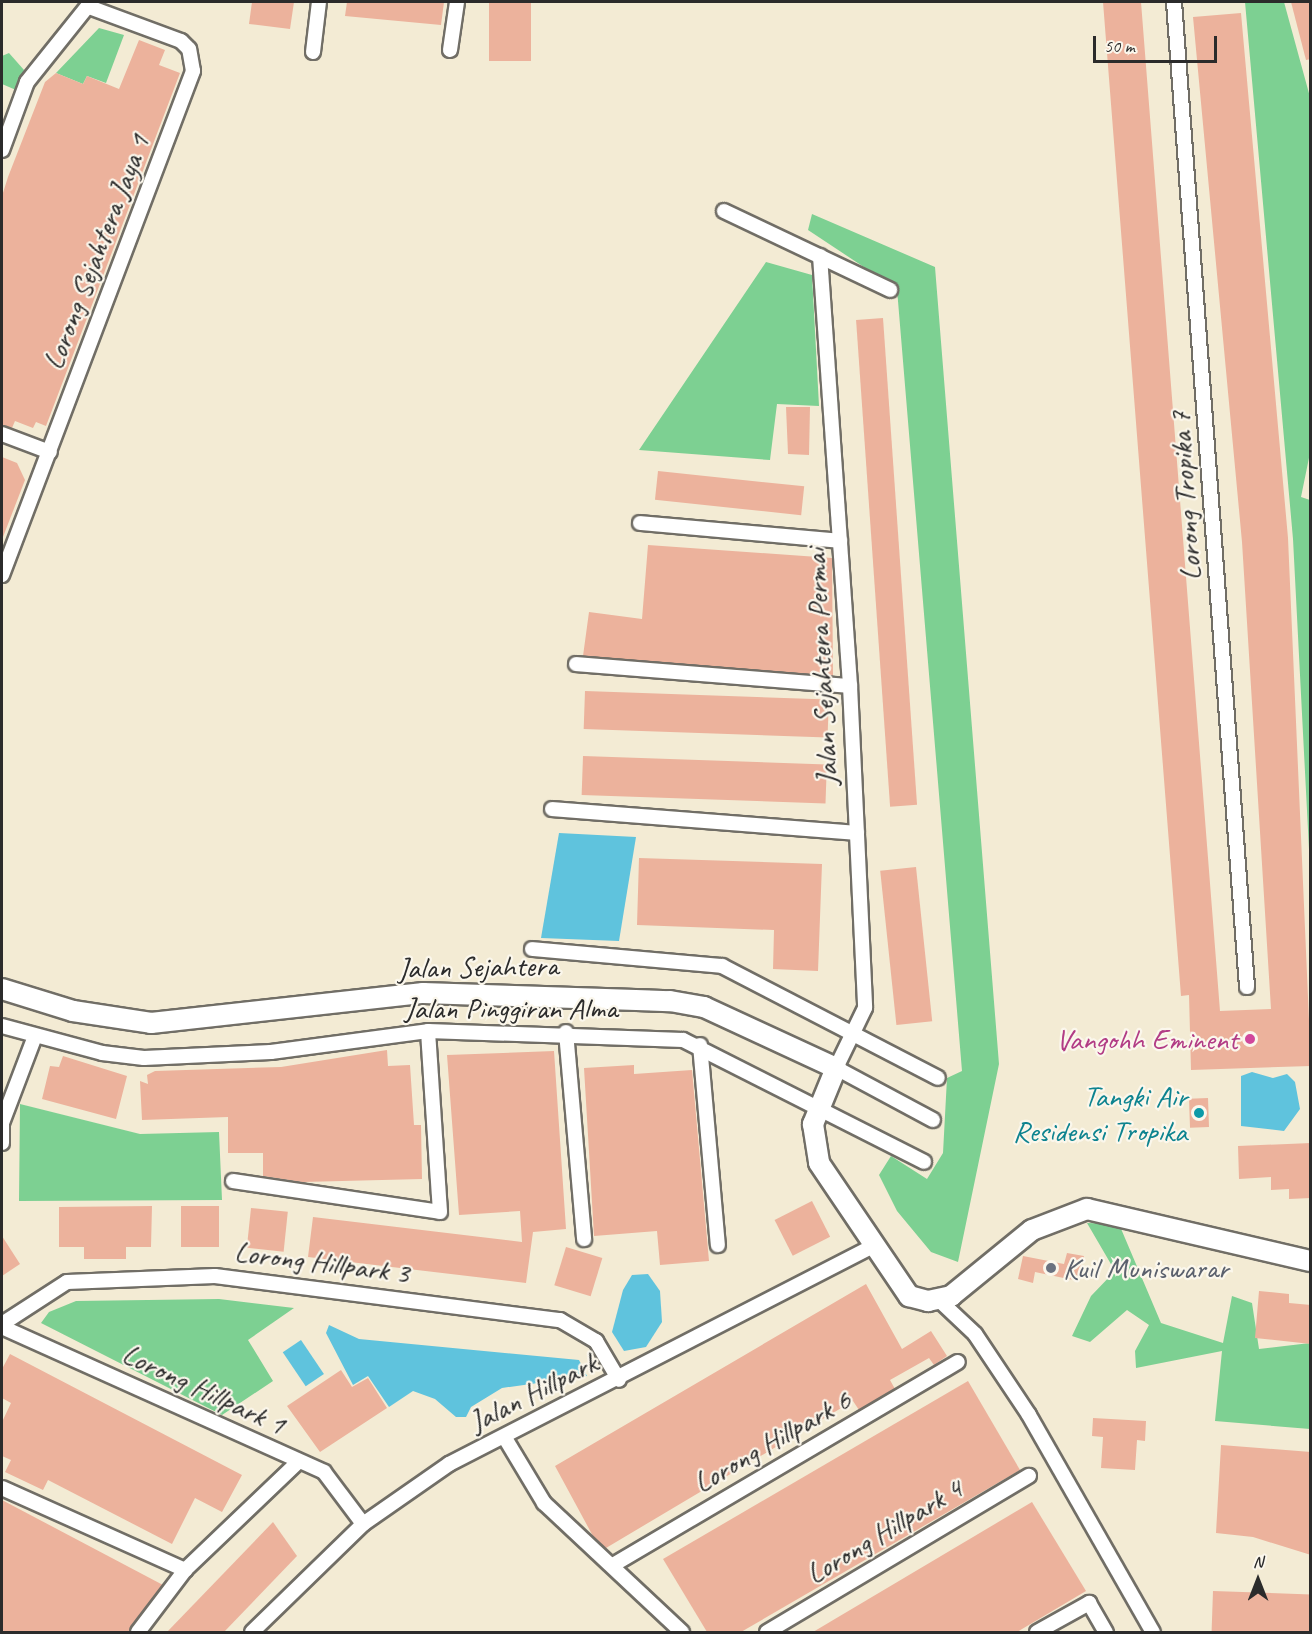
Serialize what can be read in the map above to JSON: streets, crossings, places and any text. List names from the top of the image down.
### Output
{
  "streets": {
    "main road": ["Jalan Sejahtera"],
    "street": [
      "Lorong Sejahtera Jaya 1",
      "Lorong Tropika 7",
      "Jalan Sejahtera Permai",
      "Jalan Pinggiran Alma",
      "Lorong Hillpark 3",
      "Lorong Hillpark 1",
      "Jalan Hillpark",
      "Lorong Hillpark 6",
      "Lorong Hillpark 4"
    ]
  },
  "crossings": [
    ["Jalan Sejahtera Permai", "Jalan Sejahtera"],
    ["Lorong Hillpark 3", "Lorong Hillpark 1"],
    ["Lorong Hillpark 3", "Jalan Hillpark"],
    ["Lorong Hillpark 1", "Jalan Hillpark"]
  ],
  "places": ["Vangohh Eminent", "Tangki Air Residensi Tropika", "Kuil Muniswarar"],
  "scale_bar": "50 m",
  "north": "top"
}
